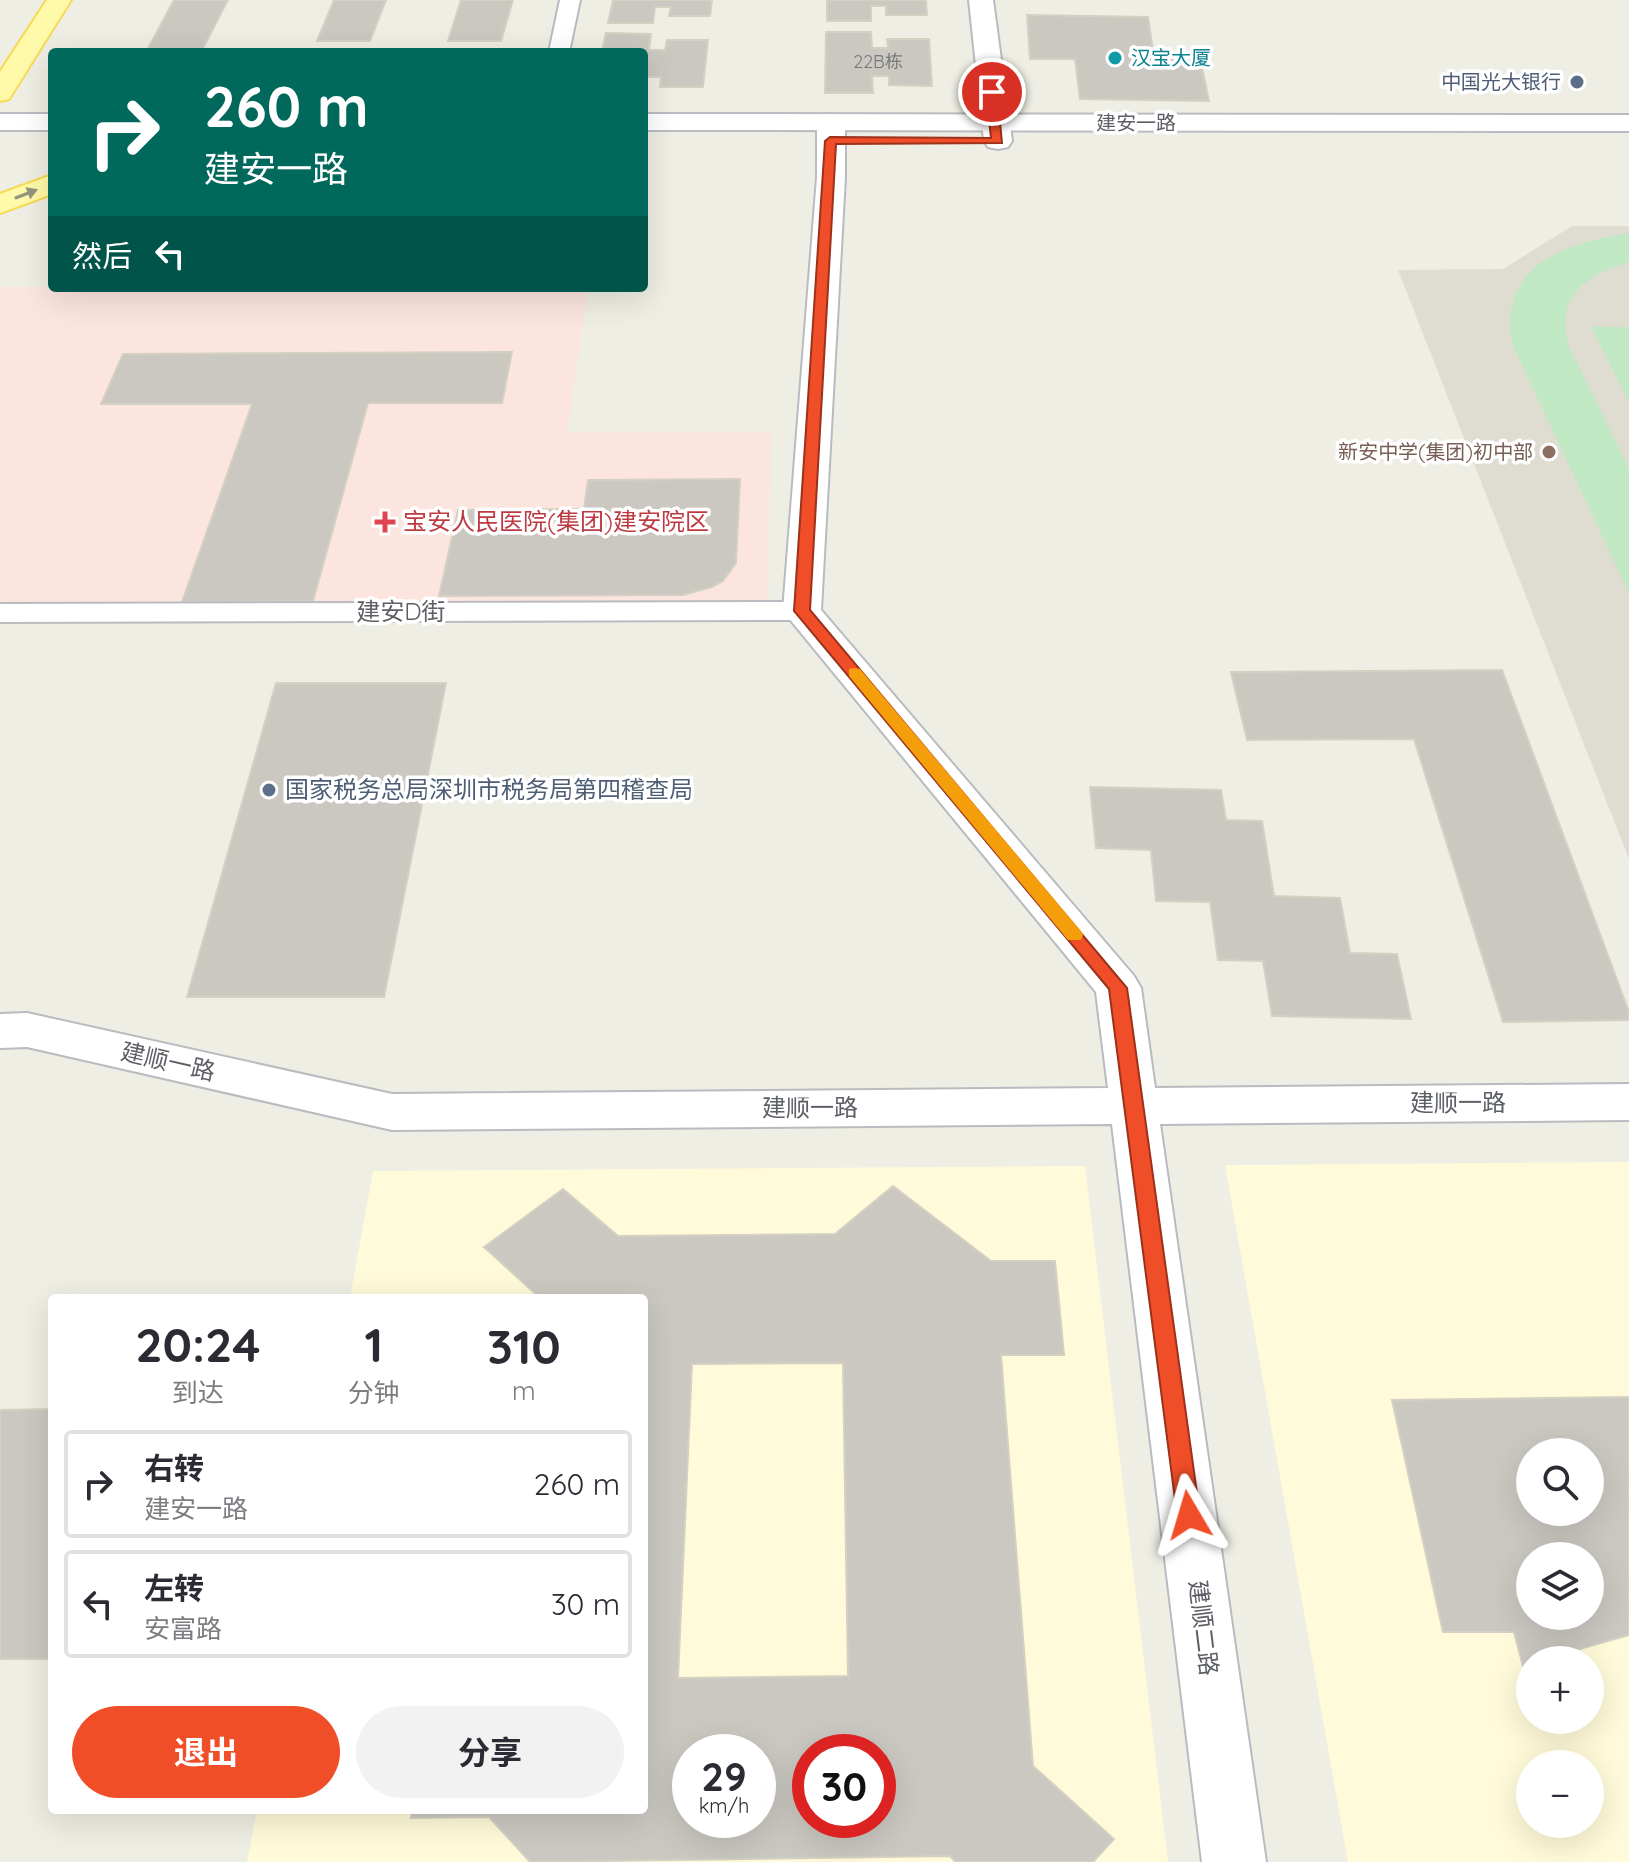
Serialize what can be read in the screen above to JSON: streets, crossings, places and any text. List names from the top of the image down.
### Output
{
  "streets": {
    "street": ["建安一路", "建顺一路", "建顺二路"],
    "lane": ["建安D街"]
  },
  "crossings": [
    ["建安D街", "建顺二路"],
    ["建顺一路", "建顺二路"]
  ],
  "places": {
    "other": [
      "汉宝大厦",
      "中国光大银行",
      "新安中学(集团)初中部",
      "国家税务总局深圳市税务局第四稽查局"
    ],
    "health": ["宝安人民医院(集团)建安院区"]
  },
  "house_numbers": ["22B栋"],
  "page": {
    "turn": ["260 m", "建安一路"],
    "then": "然后",
    "eta": [
      "20:24",
      "到达",
      "1",
      "分钟",
      "310",
      "m"
    ],
    "list": [
      {
        "name": "右转",
        "note": "建安一路",
        "value": "260 m"
      },
      {
        "name": "左转",
        "note": "安富路",
        "value": "30 m"
      }
    ],
    "map_buttons": ["+", "−"],
    "buttons": ["退出", "分享"],
    "speed": "29 km/h",
    "limit": "30"
  }
}
